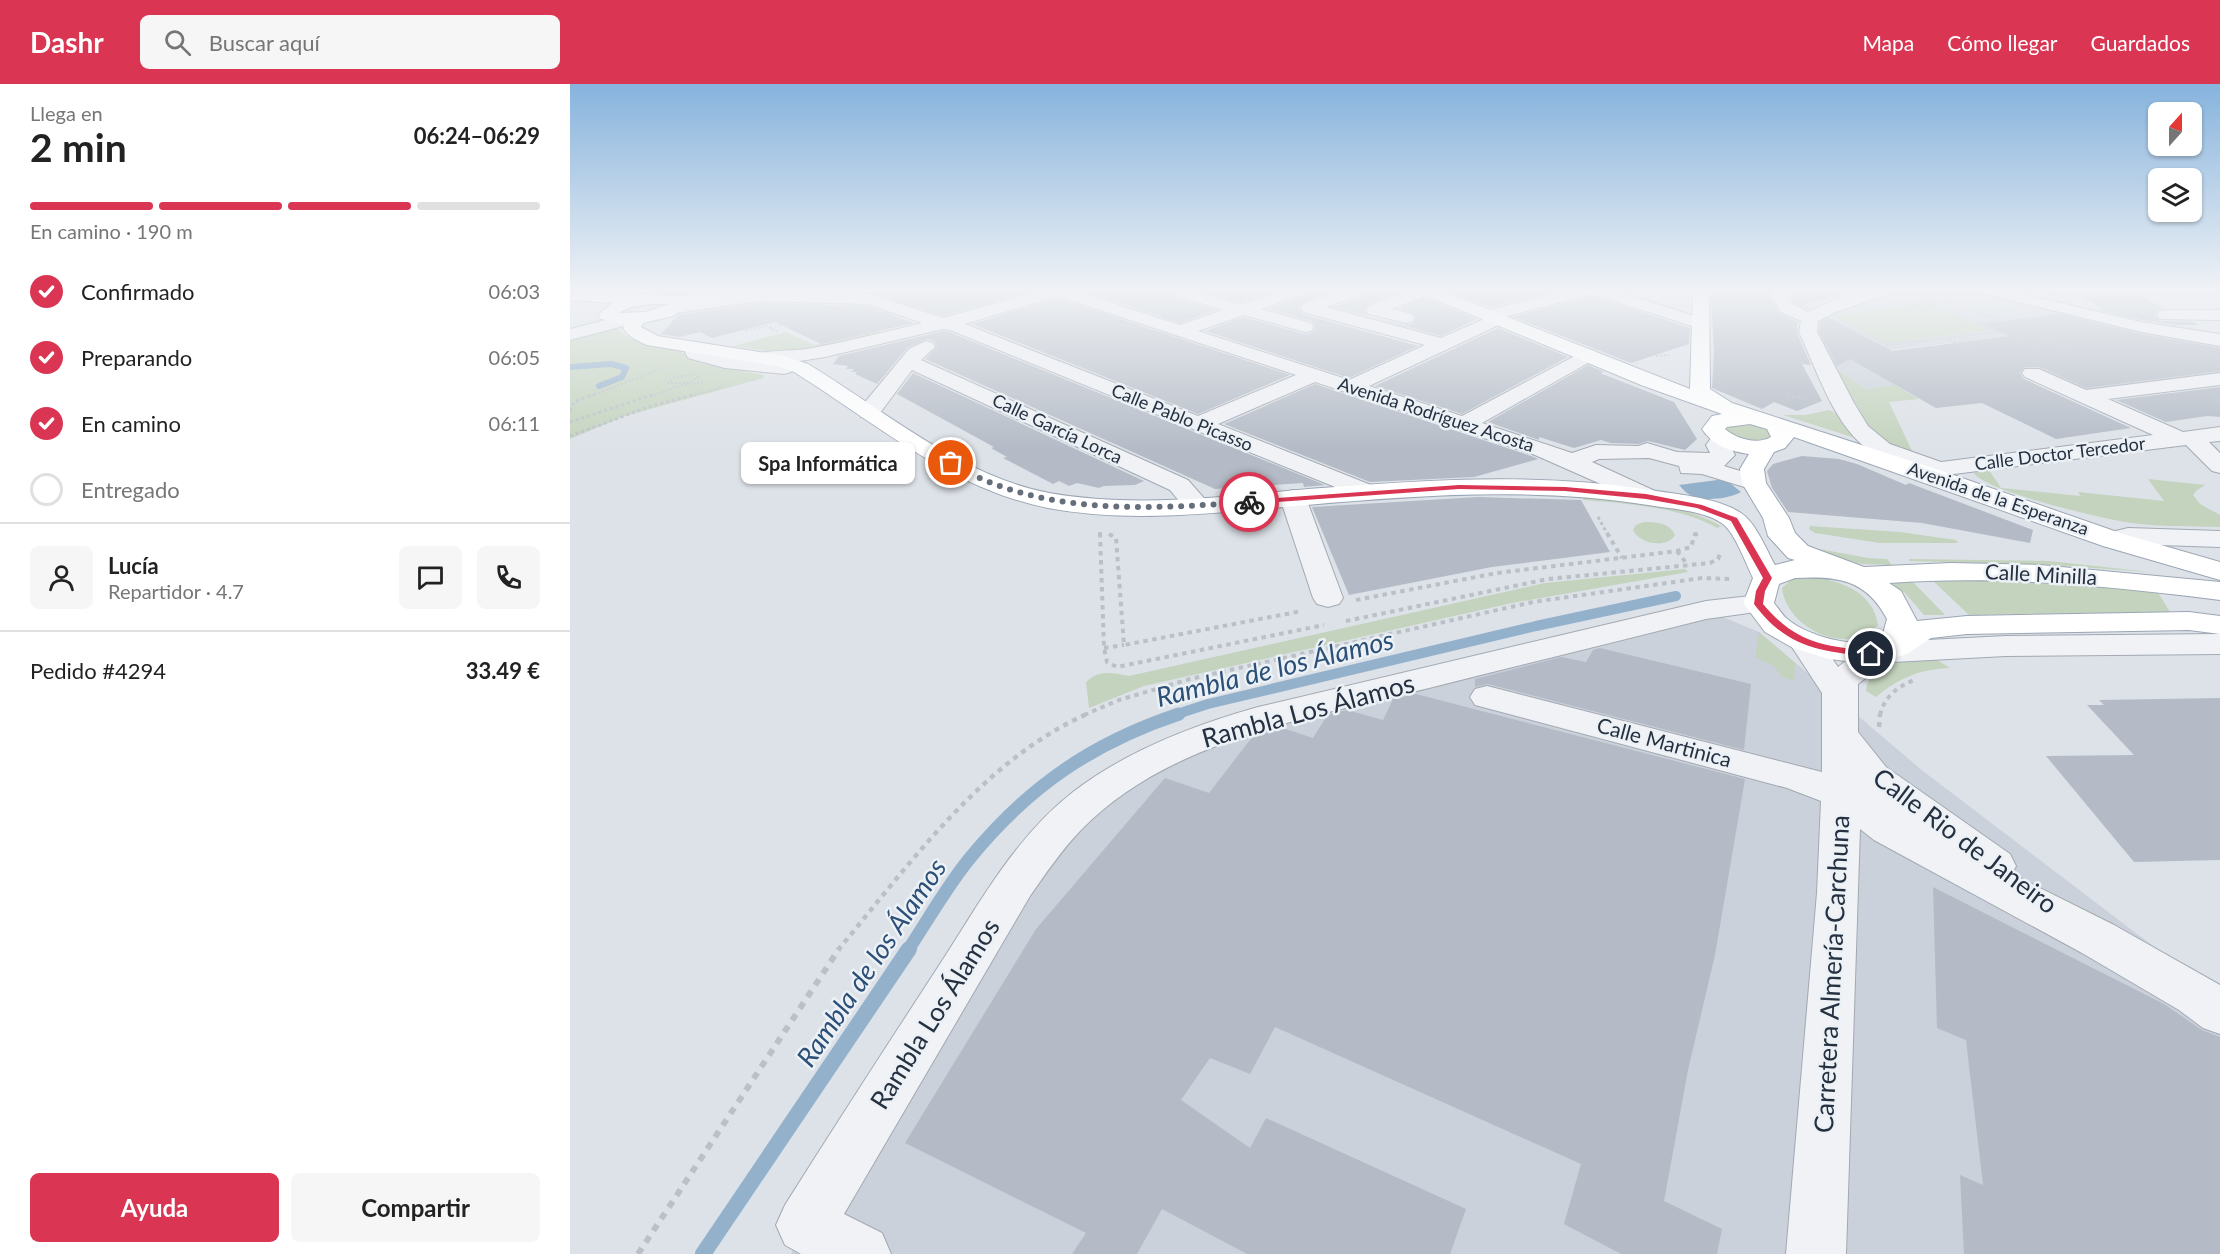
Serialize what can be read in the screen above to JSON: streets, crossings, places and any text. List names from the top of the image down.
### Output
{
  "streets": {
    "main road": ["Avenida de la Esperanza", "Calle Minilla"],
    "street": [
      "Avenida Rodríguez Acosta",
      "Calle Pablo Picasso",
      "Calle García Lorca",
      "Calle Doctor Tercedor",
      "Rambla Los Álamos",
      "Calle Martinica",
      "Calle Rio de Janeiro",
      "Carretera Almería-Carchuna"
    ]
  },
  "crossings": [
    ["Calle Doctor Tercedor", "Avenida de la Esperanza"],
    ["Calle Minilla", "Rambla Los Álamos"],
    ["Calle Martinica", "Calle Rio de Janeiro"],
    ["Calle Martinica", "Carretera Almería-Carchuna"],
    ["Calle Rio de Janeiro", "Carretera Almería-Carchuna"]
  ],
  "water": ["Rambla de los Álamos"],
  "places": ["Spa Informática"],
  "north": "top",
  "page": {
    "header": "Dashr",
    "search": "Buscar aquí",
    "nav": ["Mapa", "Cómo llegar", "Guardados"],
    "heading": ["2 min", "Llega en", "06:24–06:29"],
    "panel": [
      "Lucía",
      "Repartidor · 4.7",
      "Pedido #4294",
      "33.49 €"
    ],
    "bar": "En camino · 190 m",
    "list": [
      ["Confirmado", "06:03"],
      ["Preparando", "06:05"],
      ["En camino", "06:11"],
      "Entregado"
    ],
    "bubble": "Spa Informática",
    "buttons": ["Ayuda", "Compartir"]
  }
}
